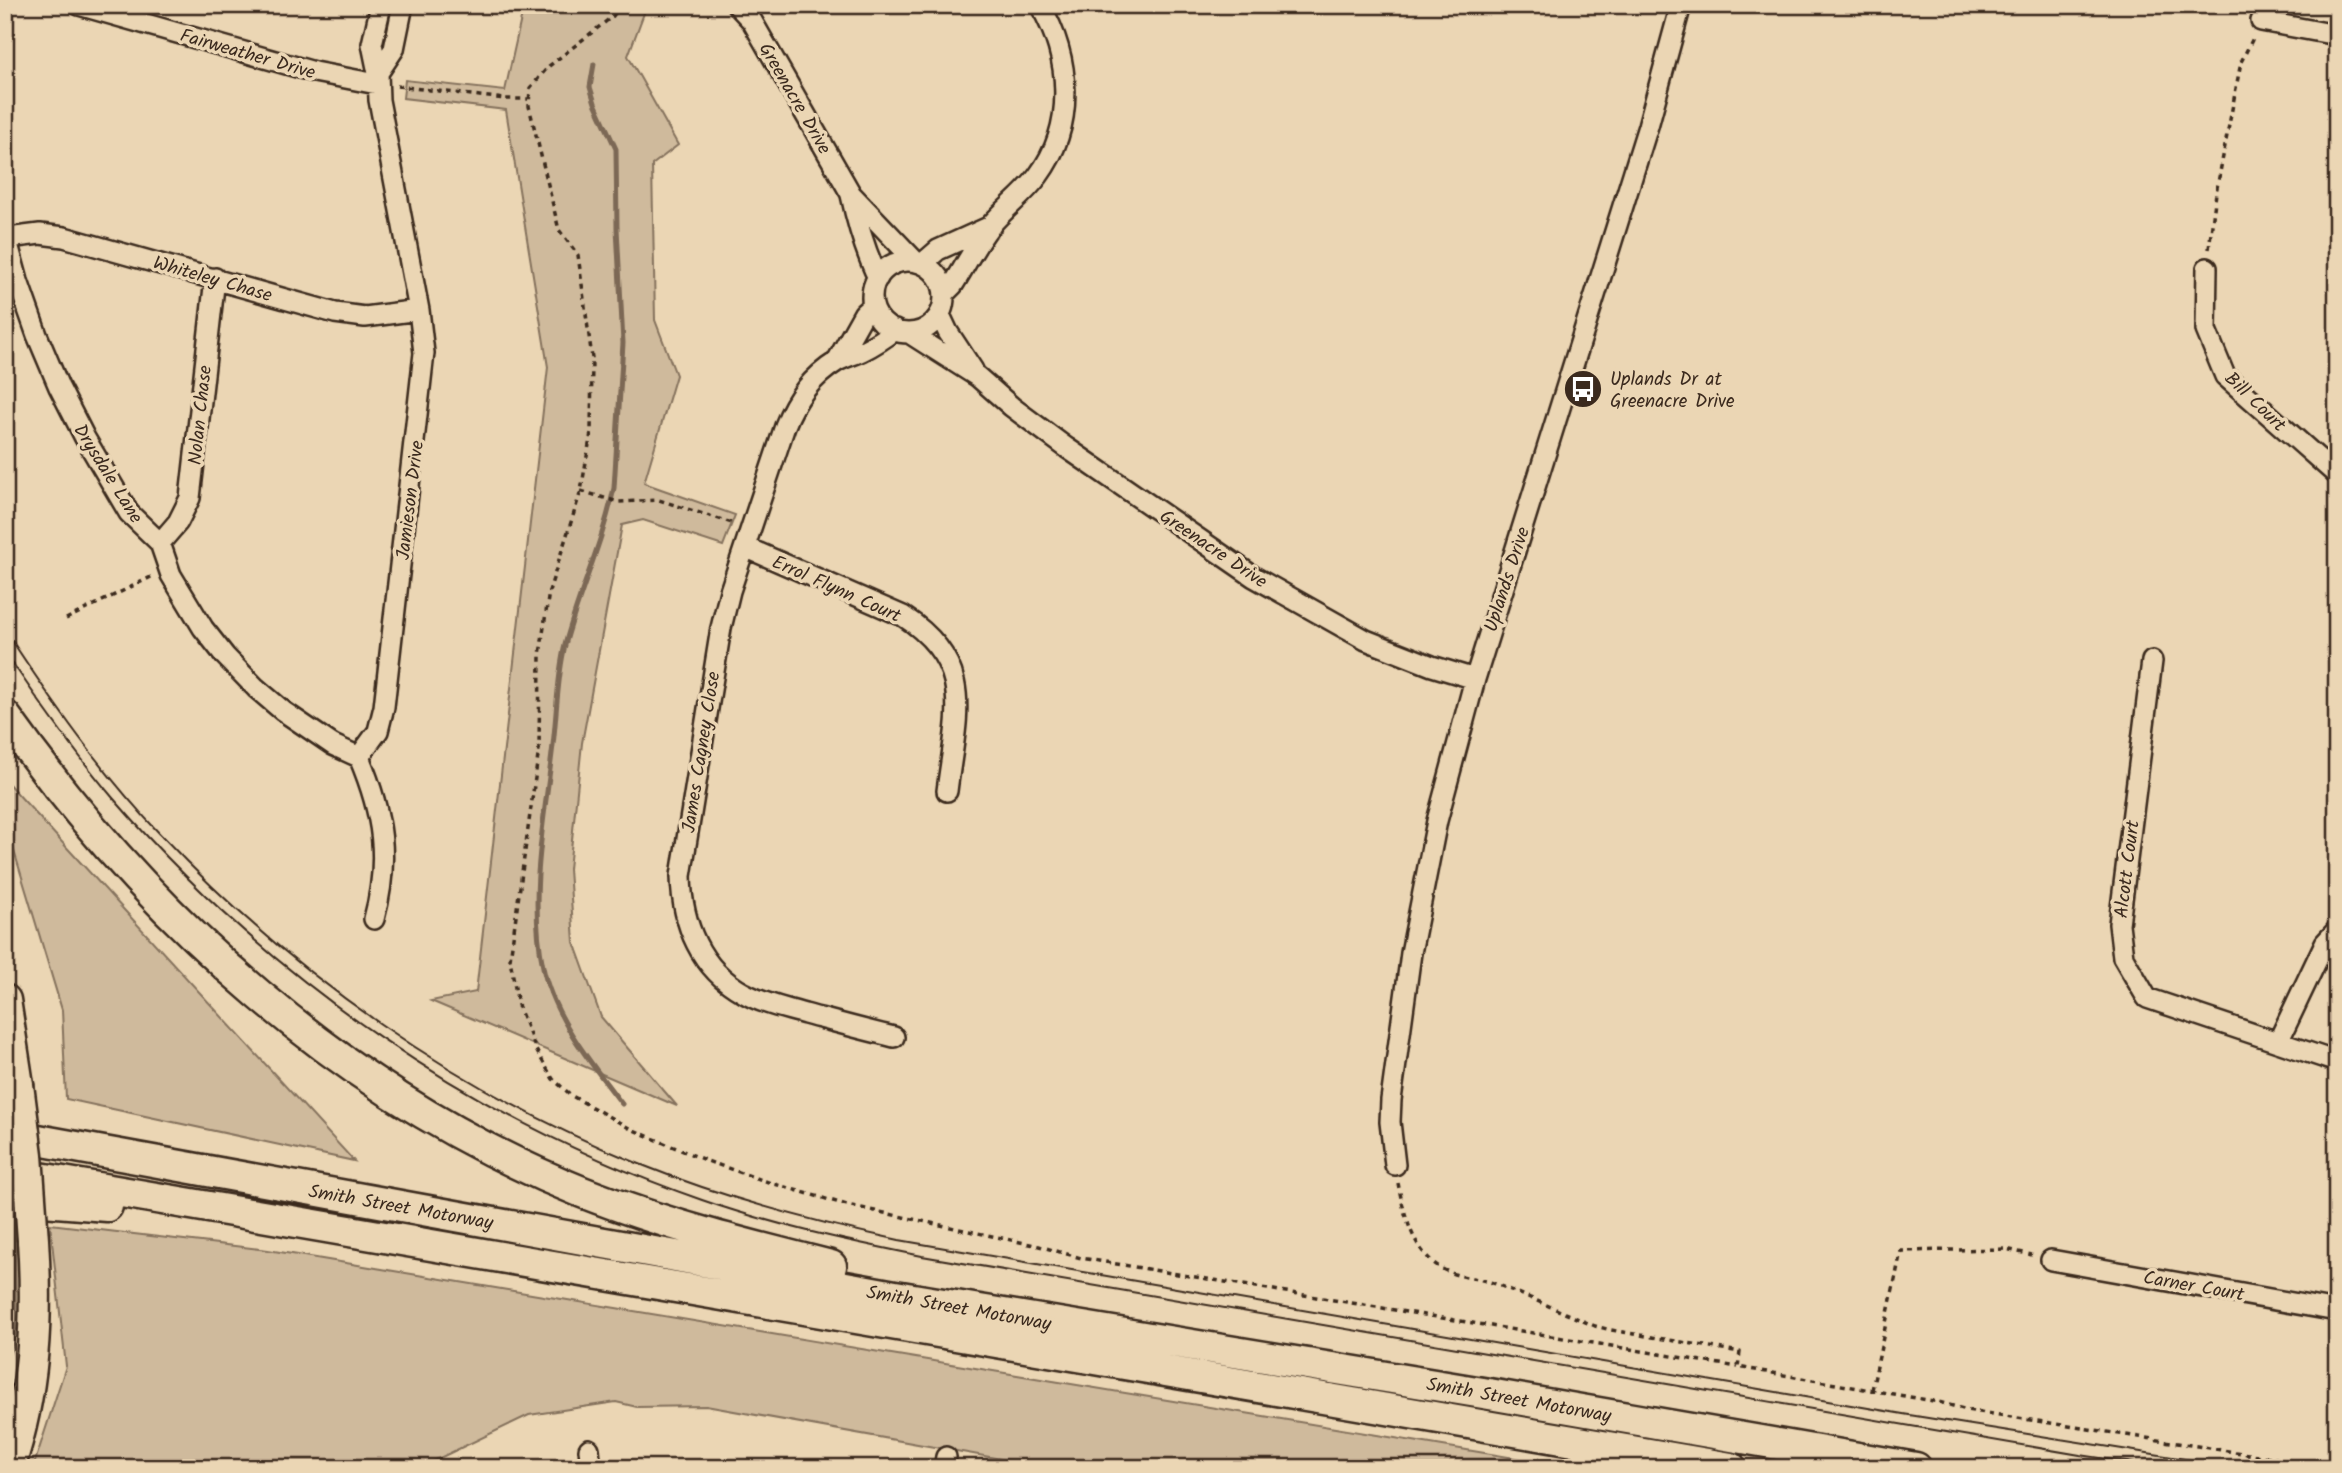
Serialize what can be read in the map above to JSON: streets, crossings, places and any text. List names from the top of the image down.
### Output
{
  "streets": {
    "highway": ["Smith Street Motorway"],
    "street": [
      "Fairweather Drive",
      "Greenacre Drive",
      "Whiteley Chase",
      "Bill Court",
      "Nolan Chase",
      "Drysdale Lane",
      "Jamieson Drive",
      "Uplands Drive",
      "Errol Flynn Court",
      "James Cagney Close",
      "Alcott Court",
      "Carner Court"
    ]
  },
  "crossings": [
    ["Fairweather Drive", "Jamieson Drive"],
    ["Greenacre Drive", "Uplands Drive"],
    ["Greenacre Drive", "James Cagney Close"],
    ["Whiteley Chase", "Nolan Chase"],
    ["Whiteley Chase", "Drysdale Lane"],
    ["Whiteley Chase", "Jamieson Drive"],
    ["Nolan Chase", "Drysdale Lane"],
    ["Drysdale Lane", "Jamieson Drive"],
    ["Errol Flynn Court", "James Cagney Close"]
  ],
  "places": {
    "bus stop": ["Uplands Dr at Greenacre Drive"]
  }
}
